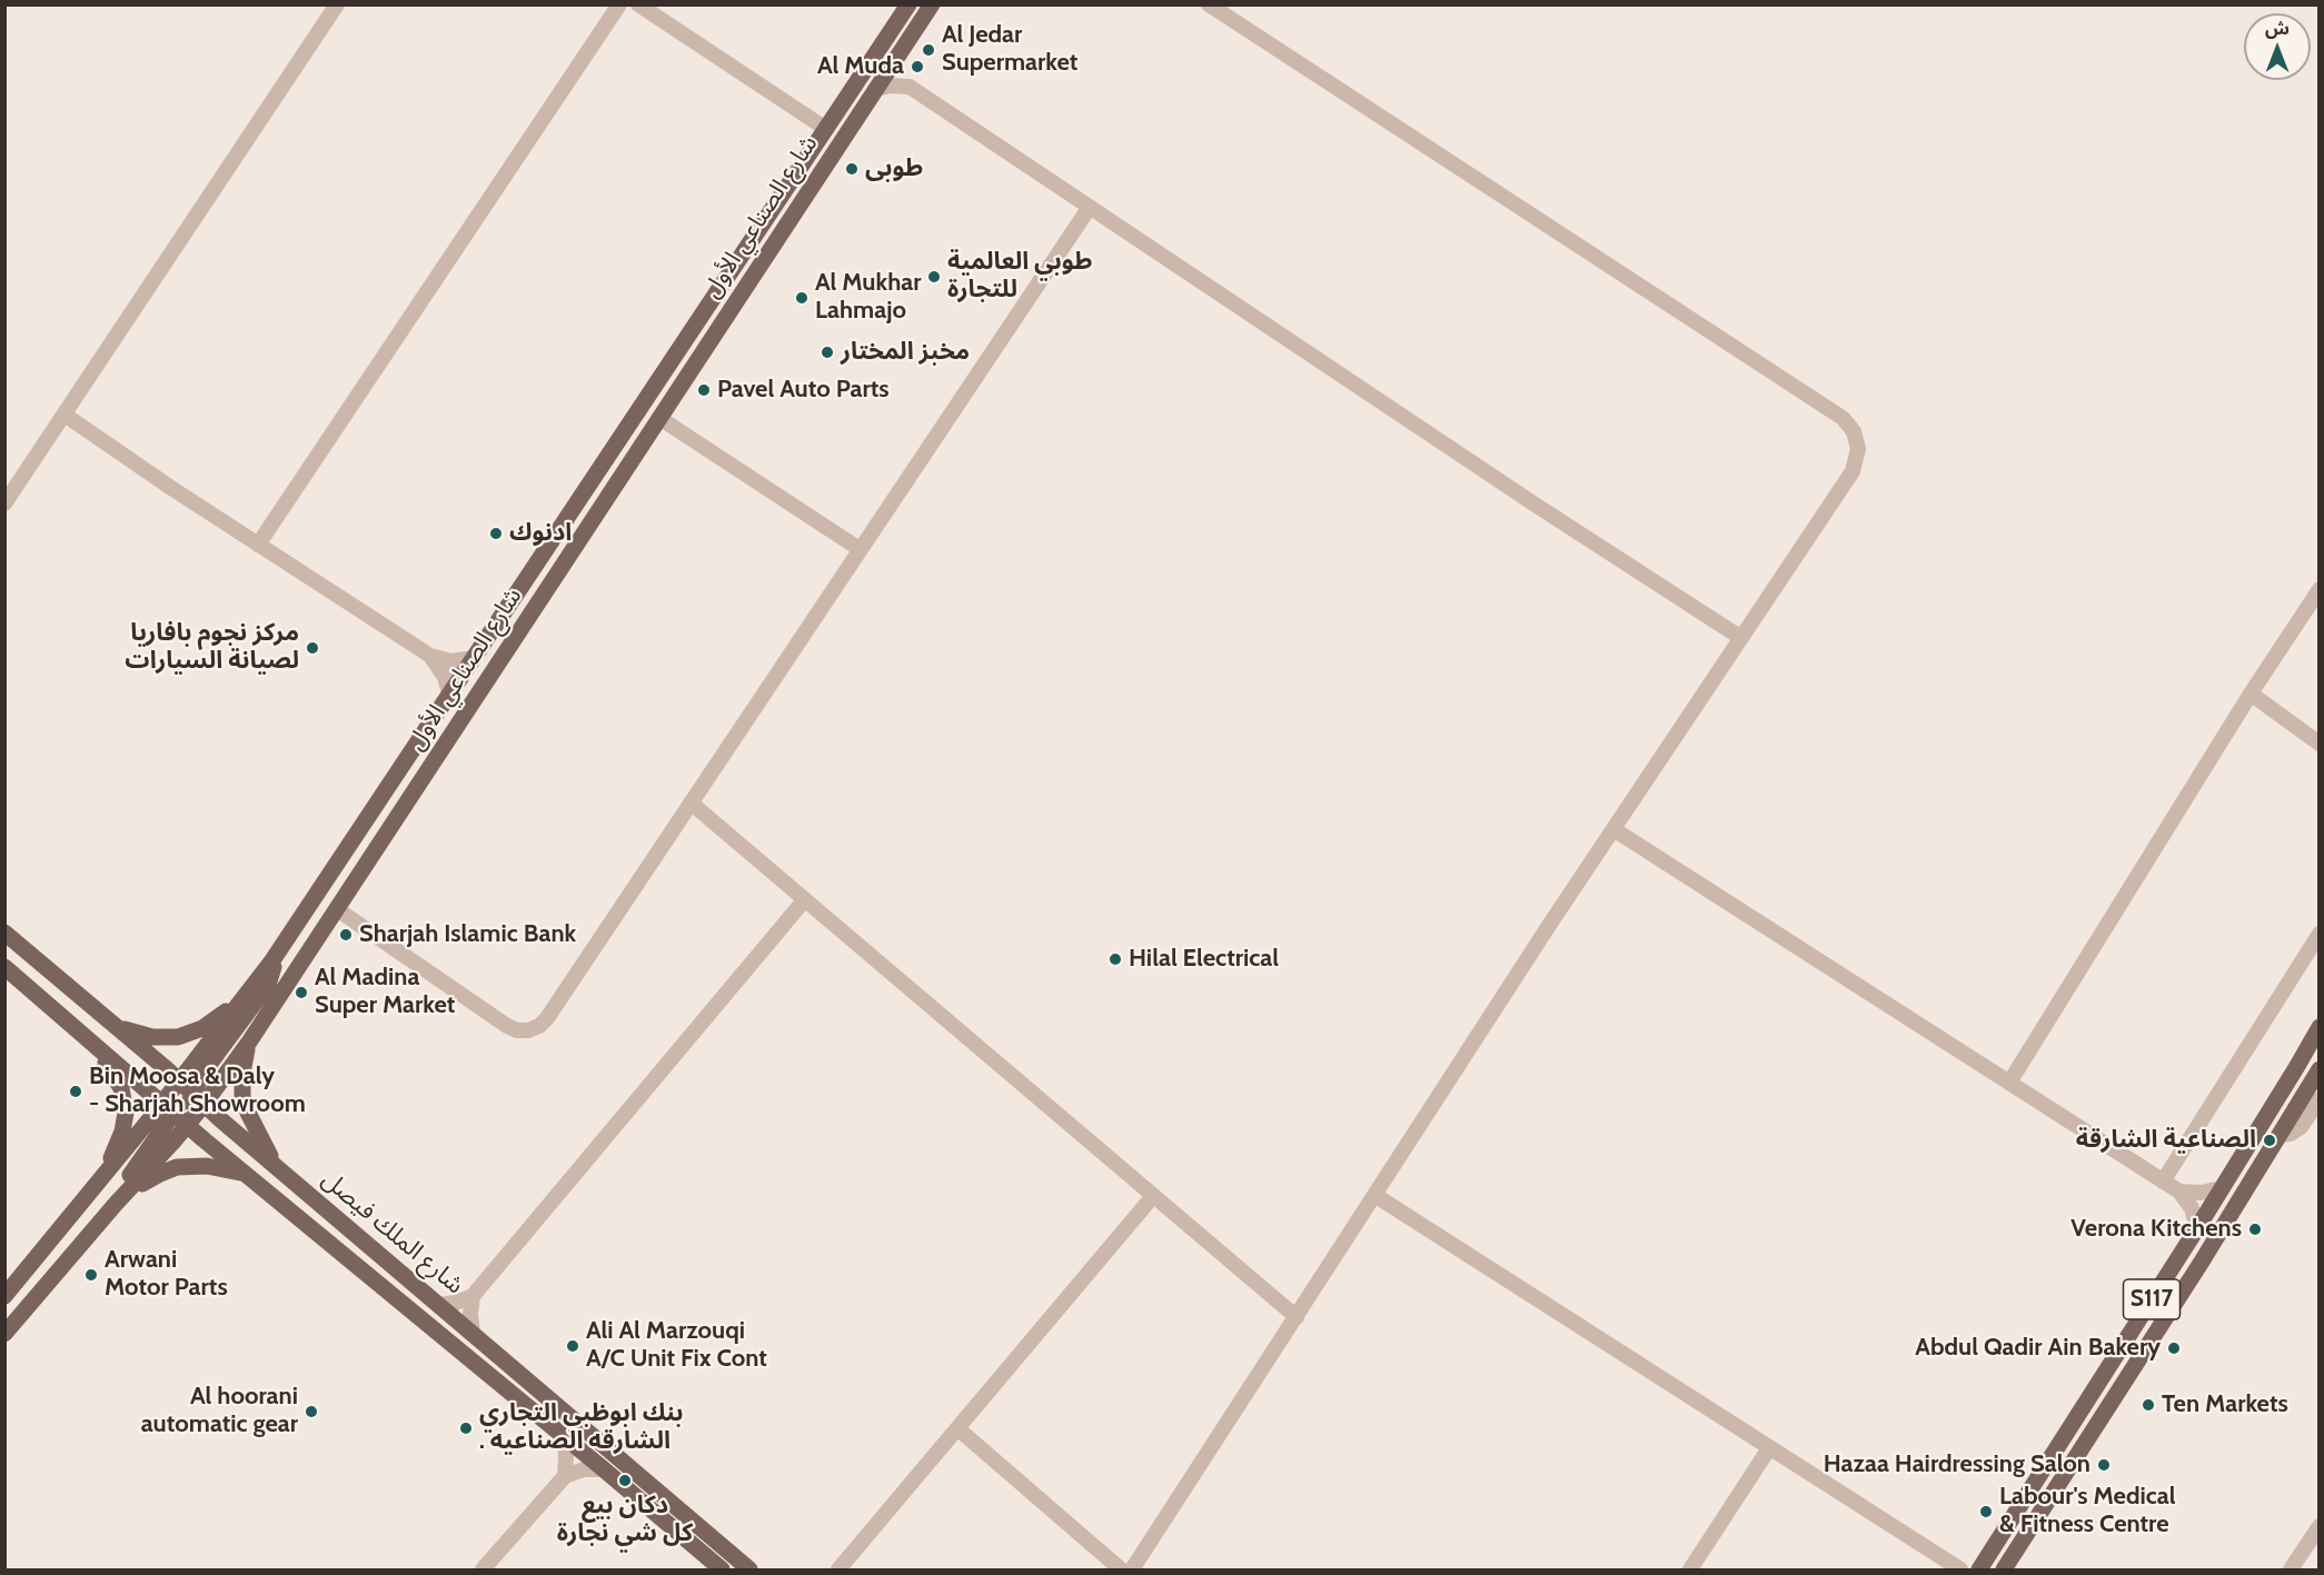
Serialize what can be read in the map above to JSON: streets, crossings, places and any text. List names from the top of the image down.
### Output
{
  "streets": {
    "main road": ["شارع الصناعي الأول", "شارع الملك فيصل", "S117"]
  },
  "crossings": [
    ["شارع الصناعي الأول", "شارع الملك فيصل"]
  ],
  "places": [
    "Al Jedar Supermarket",
    "Al Muda",
    "طوبى",
    "طوبي العالمية للتجارة",
    "Al Mukhar Lahmajo",
    "مخبز المختار",
    "Pavel Auto Parts",
    "ادنوك",
    "مركز نجوم بافاريا لصيانة السيارات",
    "Sharjah Islamic Bank",
    "Hilal Electrical",
    "Al Madina Super Market",
    "Bin Moosa & Daly - Sharjah Showroom",
    "الصناعية الشارقة",
    "Verona Kitchens",
    "Arwani Motor Parts",
    "Ali Al Marzouqi A/C Unit Fix Cont",
    "Abdul Qadir Ain Bakery",
    "Ten Markets",
    "Al hoorani automatic gear",
    "بنك ابوظبي التجاري . الشارقه الصناعيه",
    "Hazaa Hairdressing Salon",
    "دكان بيع كل شي نجارة",
    "Labour's Medical & Fitness Centre"
  ],
  "north": "top"
}
